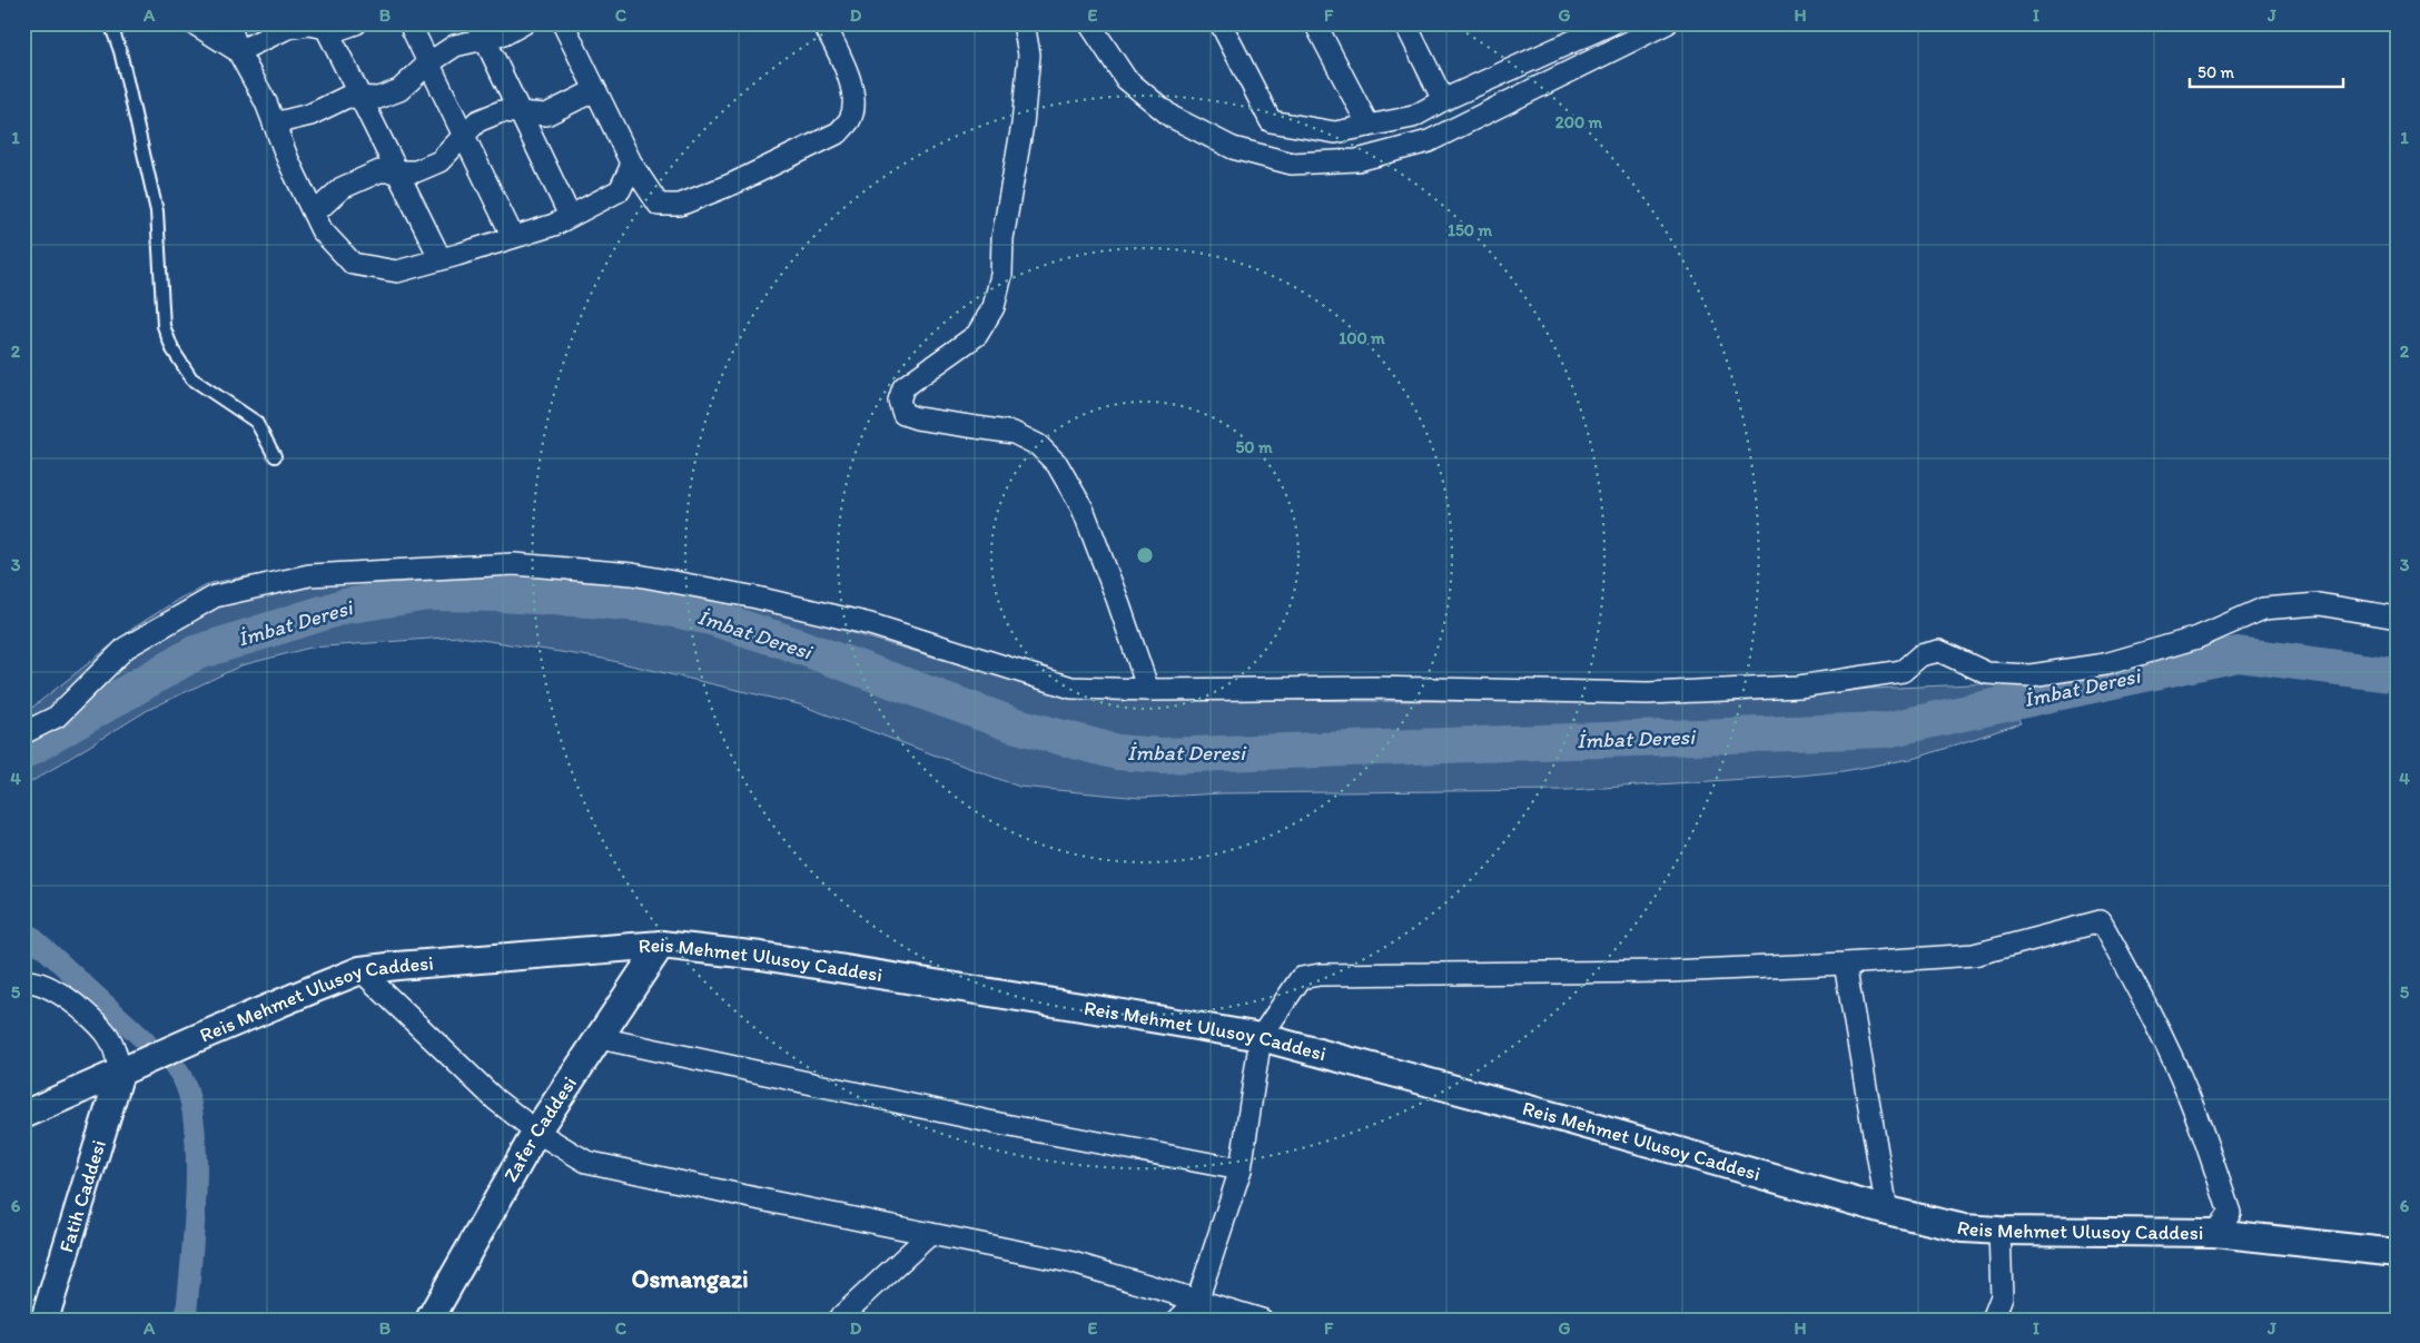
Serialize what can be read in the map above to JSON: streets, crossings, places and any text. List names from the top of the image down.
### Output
{
  "streets": {
    "street": ["Reis Mehmet Ulusoy Caddesi", "Zafer Caddesi", "Fatih Caddesi"]
  },
  "crossings": [
    ["Reis Mehmet Ulusoy Caddesi", "Zafer Caddesi"],
    ["Reis Mehmet Ulusoy Caddesi", "Fatih Caddesi"]
  ],
  "districts": ["Osmangazi"],
  "water": ["İmbat Deresi"],
  "scale_bar": "50 m",
  "grid": {
    "columns": [
      "A",
      "B",
      "C",
      "D",
      "E",
      "F",
      "G",
      "H",
      "I",
      "J"
    ],
    "rows": [
      "1",
      "2",
      "3",
      "4",
      "5",
      "6"
    ]
  },
  "rings": [
    "200 m",
    "150 m",
    "100 m",
    "50 m"
  ]
}
